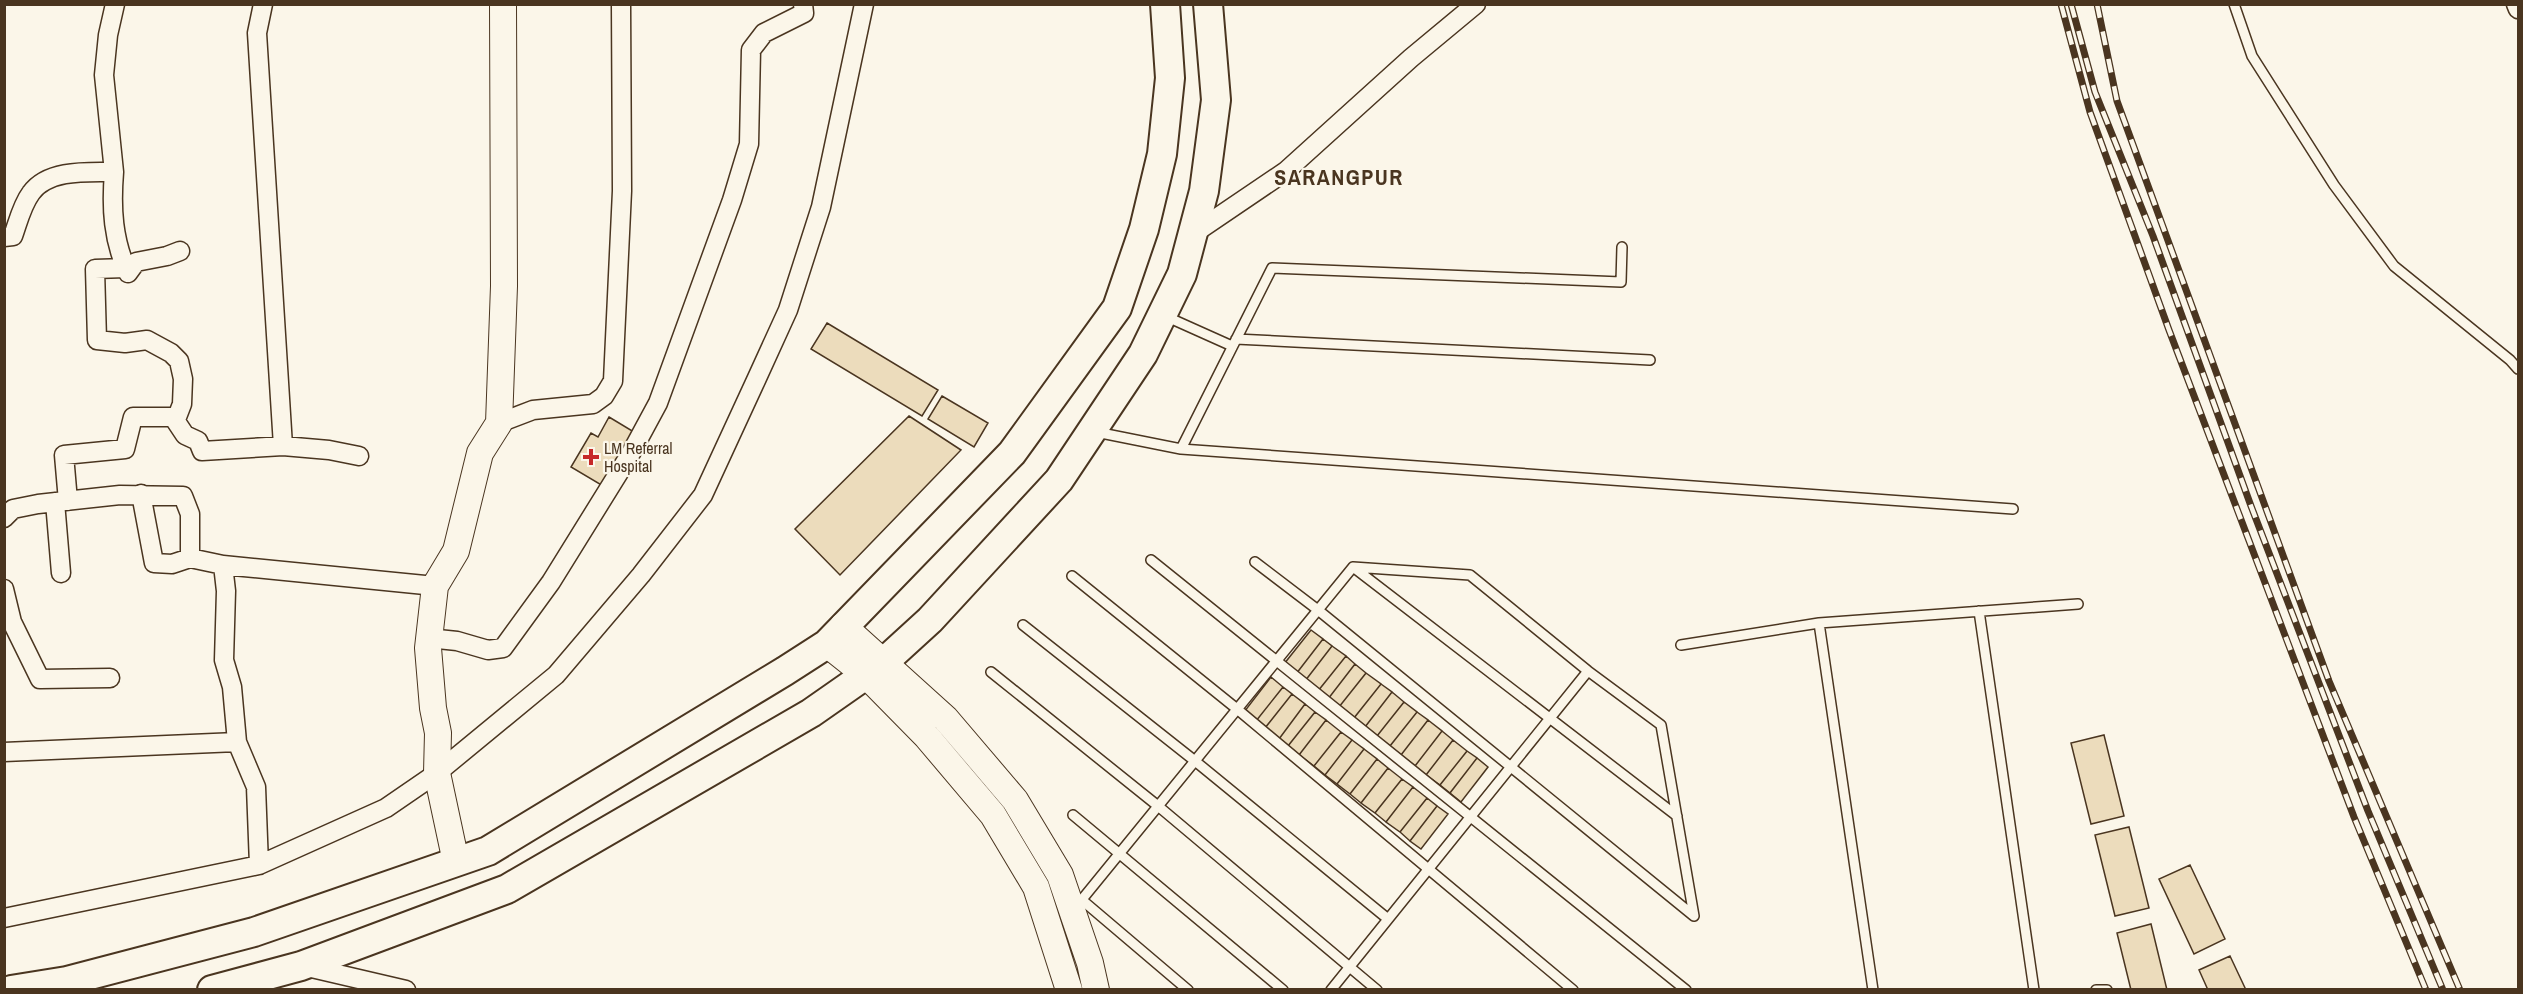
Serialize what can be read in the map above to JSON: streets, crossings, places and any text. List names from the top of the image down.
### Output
{
  "districts": ["SARANGPUR"],
  "places": {
    "health": ["LM Referral Hospital"]
  }
}
